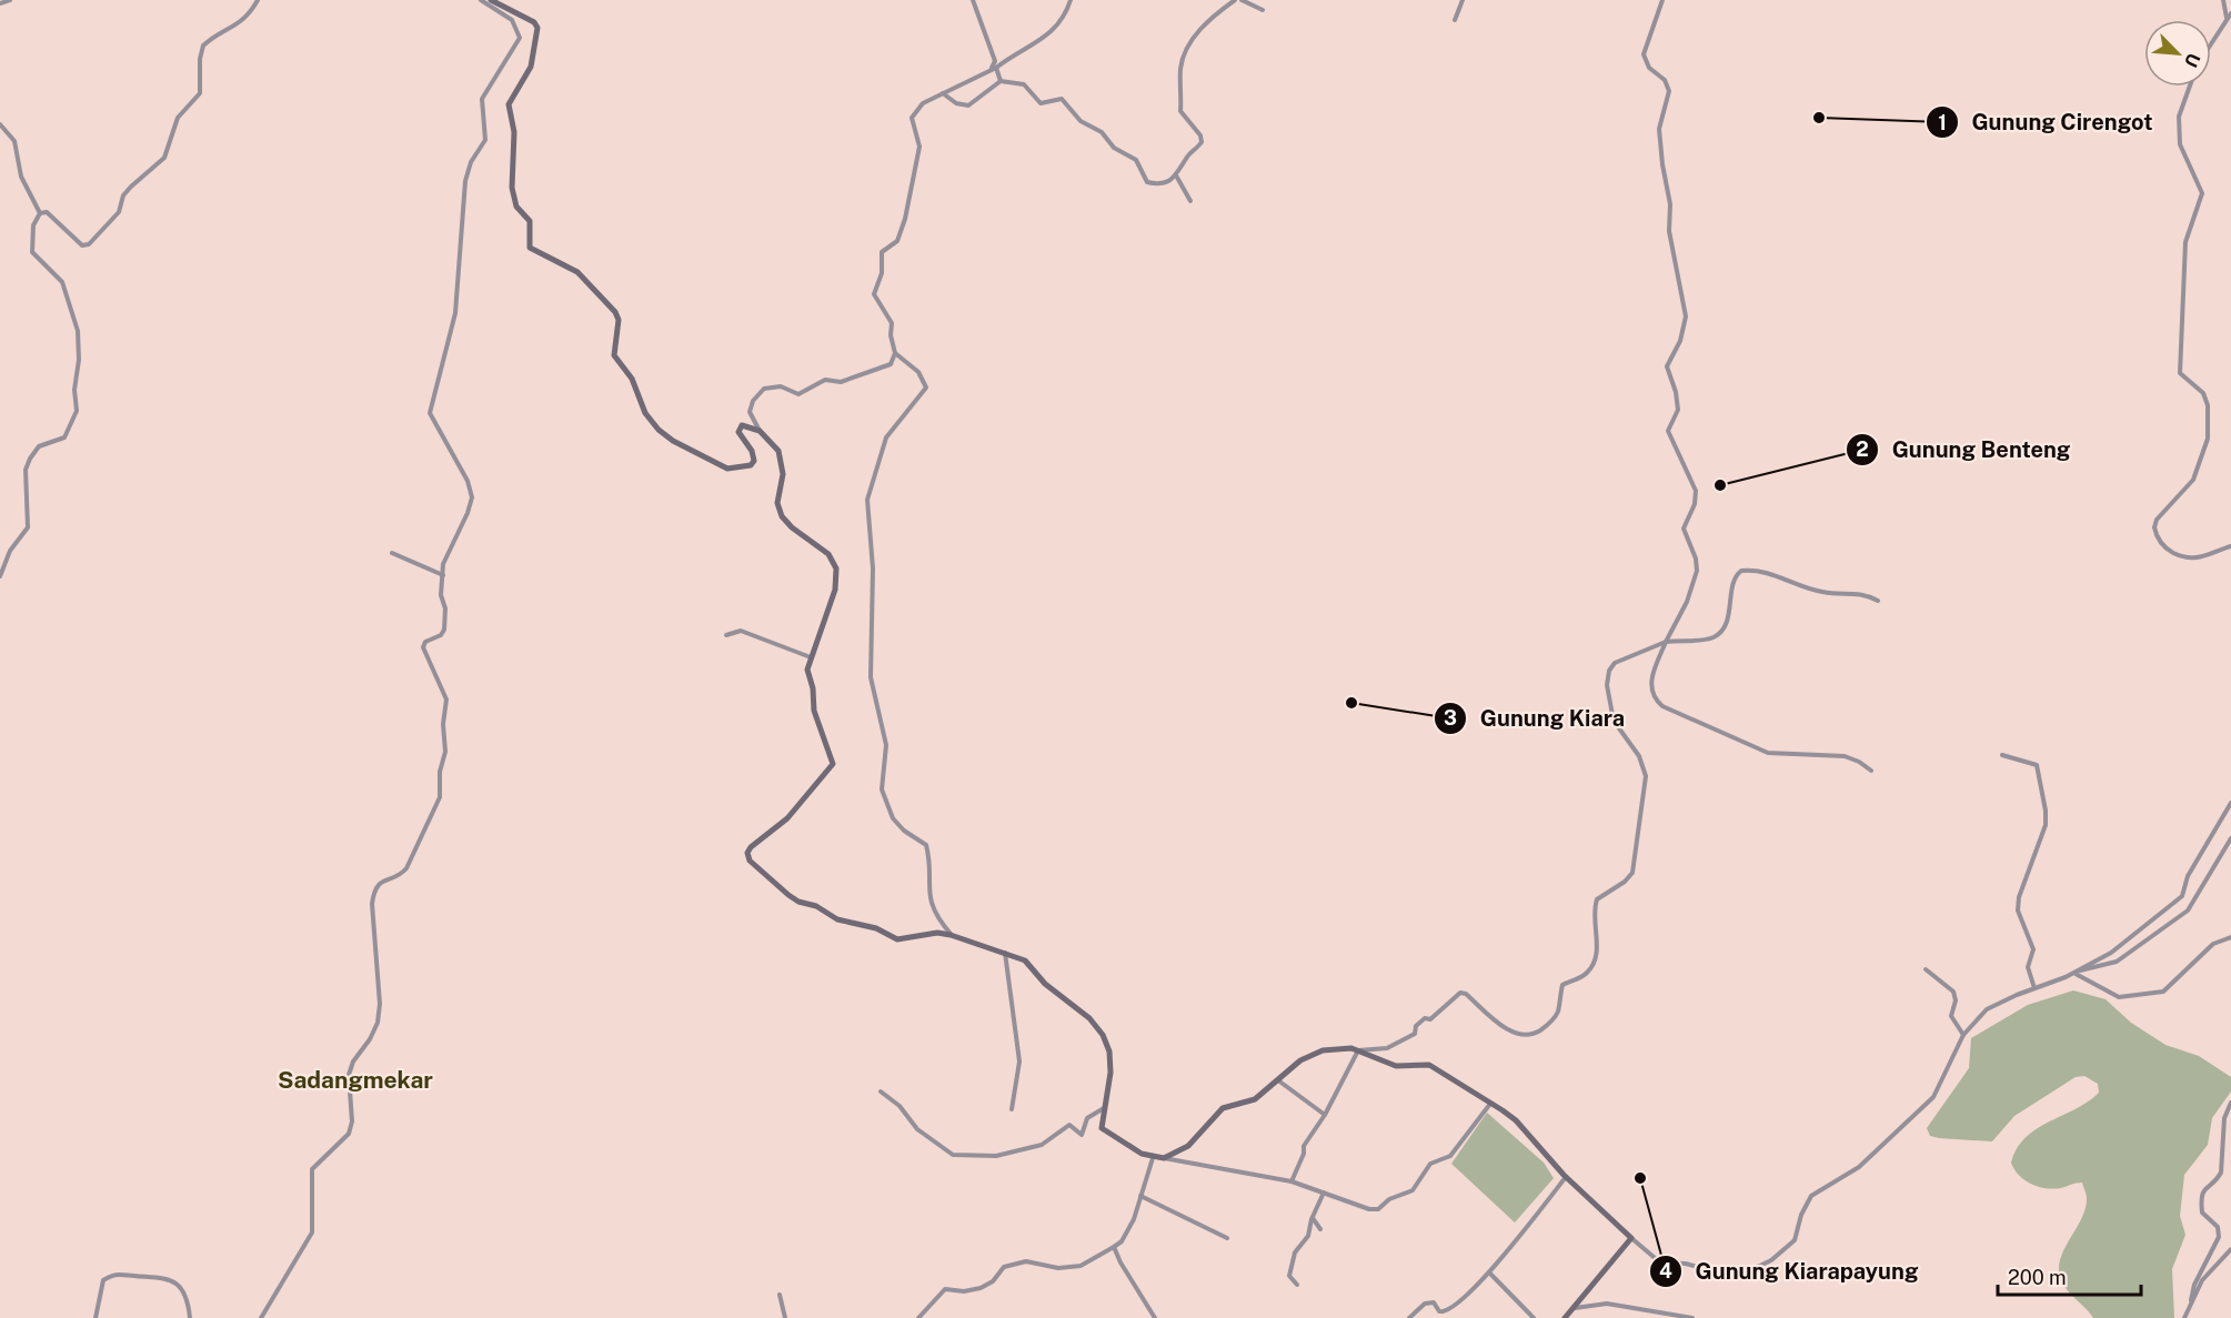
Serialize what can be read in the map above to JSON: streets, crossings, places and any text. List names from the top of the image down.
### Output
{
  "districts": ["Sadangmekar"],
  "places": [
    "Gunung Cirengot",
    "Gunung Benteng",
    "Gunung Kiara",
    "Gunung Kiarapayung"
  ],
  "scale_bar": "200 m",
  "north": "bottom right"
}
